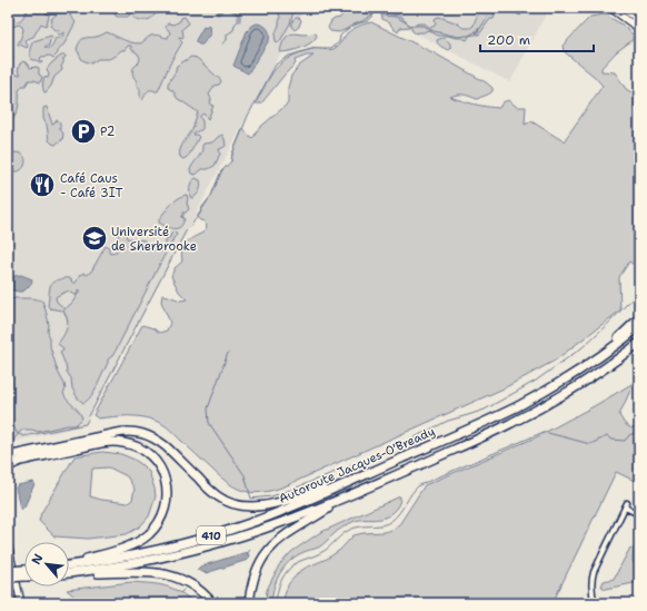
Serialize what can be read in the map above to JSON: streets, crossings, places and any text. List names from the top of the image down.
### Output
{
  "streets": {
    "highway": ["Autoroute Jacques-O'Bready", "410"]
  },
  "places": {
    "parking": ["P2"],
    "restaurant": ["Café Caus - Café 3IT"],
    "school or university": ["Université de Sherbrooke"]
  },
  "scale_bar": "200 m",
  "north": "top left"
}
